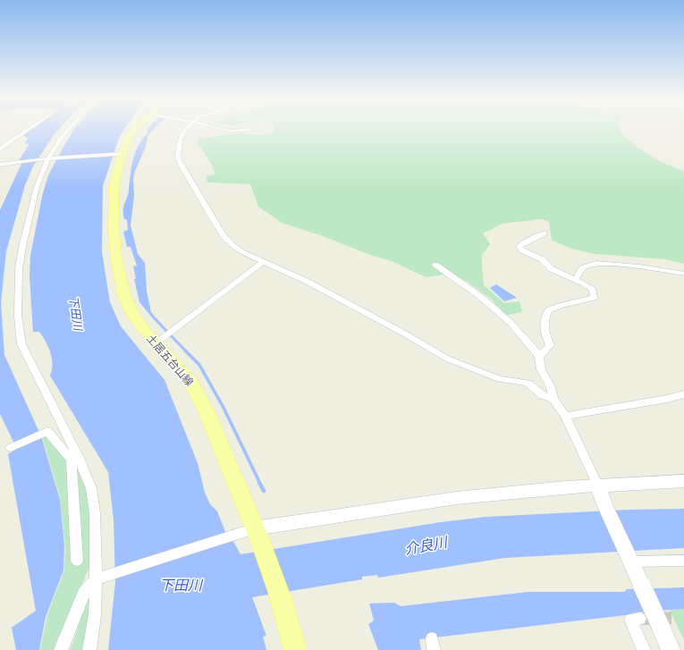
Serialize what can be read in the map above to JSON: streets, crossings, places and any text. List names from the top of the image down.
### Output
{
  "streets": {
    "main road": ["土居五台山線"]
  },
  "water": ["下田川", "介良川"]
}
